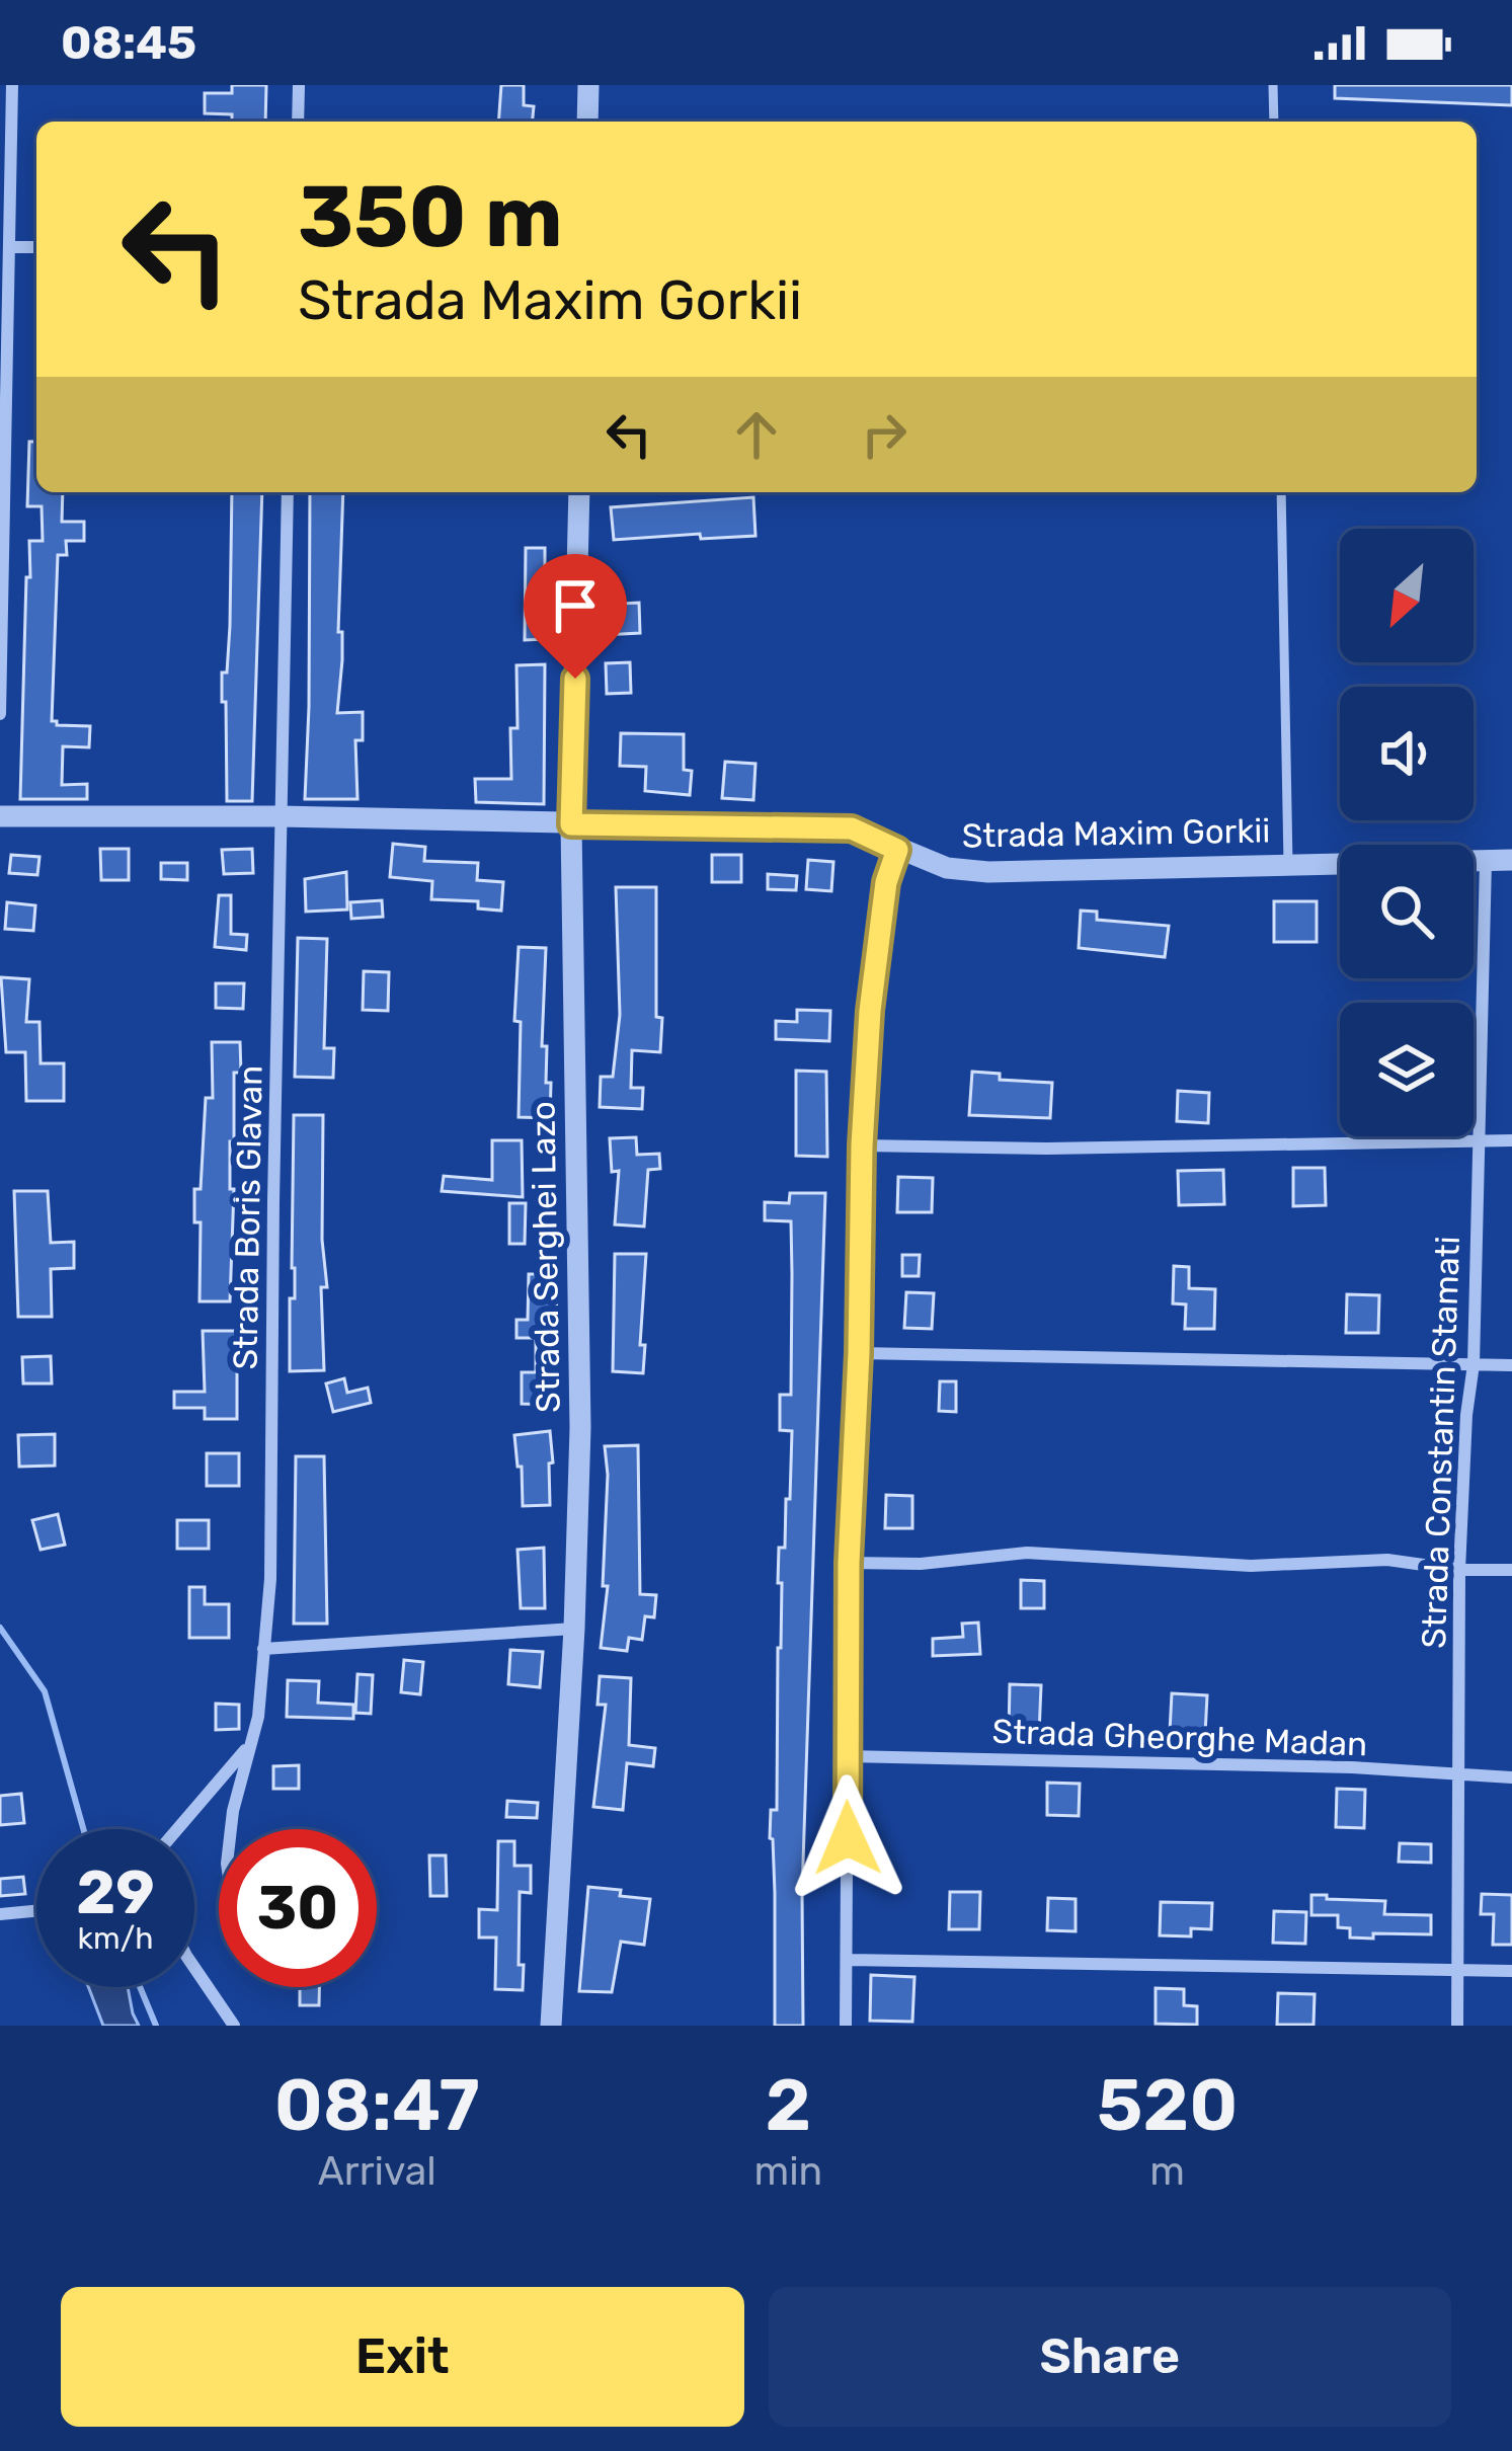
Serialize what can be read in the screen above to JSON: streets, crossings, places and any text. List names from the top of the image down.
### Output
{
  "streets": {
    "street": [
      "Strada Maxim Gorkii",
      "Strada Boris Glavan",
      "Strada Serghei Lazo",
      "Strada Constantin Stamati",
      "Strada Gheorghe Madan"
    ]
  },
  "crossings": [
    ["Strada Maxim Gorkii", "Strada Boris Glavan"],
    ["Strada Maxim Gorkii", "Strada Serghei Lazo"],
    ["Strada Maxim Gorkii", "Strada Constantin Stamati"],
    ["Strada Constantin Stamati", "Strada Gheorghe Madan"]
  ],
  "north": "bottom left",
  "page": {
    "status": "08:45",
    "turn": ["350 m", "Strada Maxim Gorkii"],
    "speed": "29 km/h",
    "limit": "30",
    "eta": [
      "08:47",
      "Arrival",
      "2",
      "min",
      "520",
      "m"
    ],
    "buttons": ["Exit", "Share"]
  }
}
